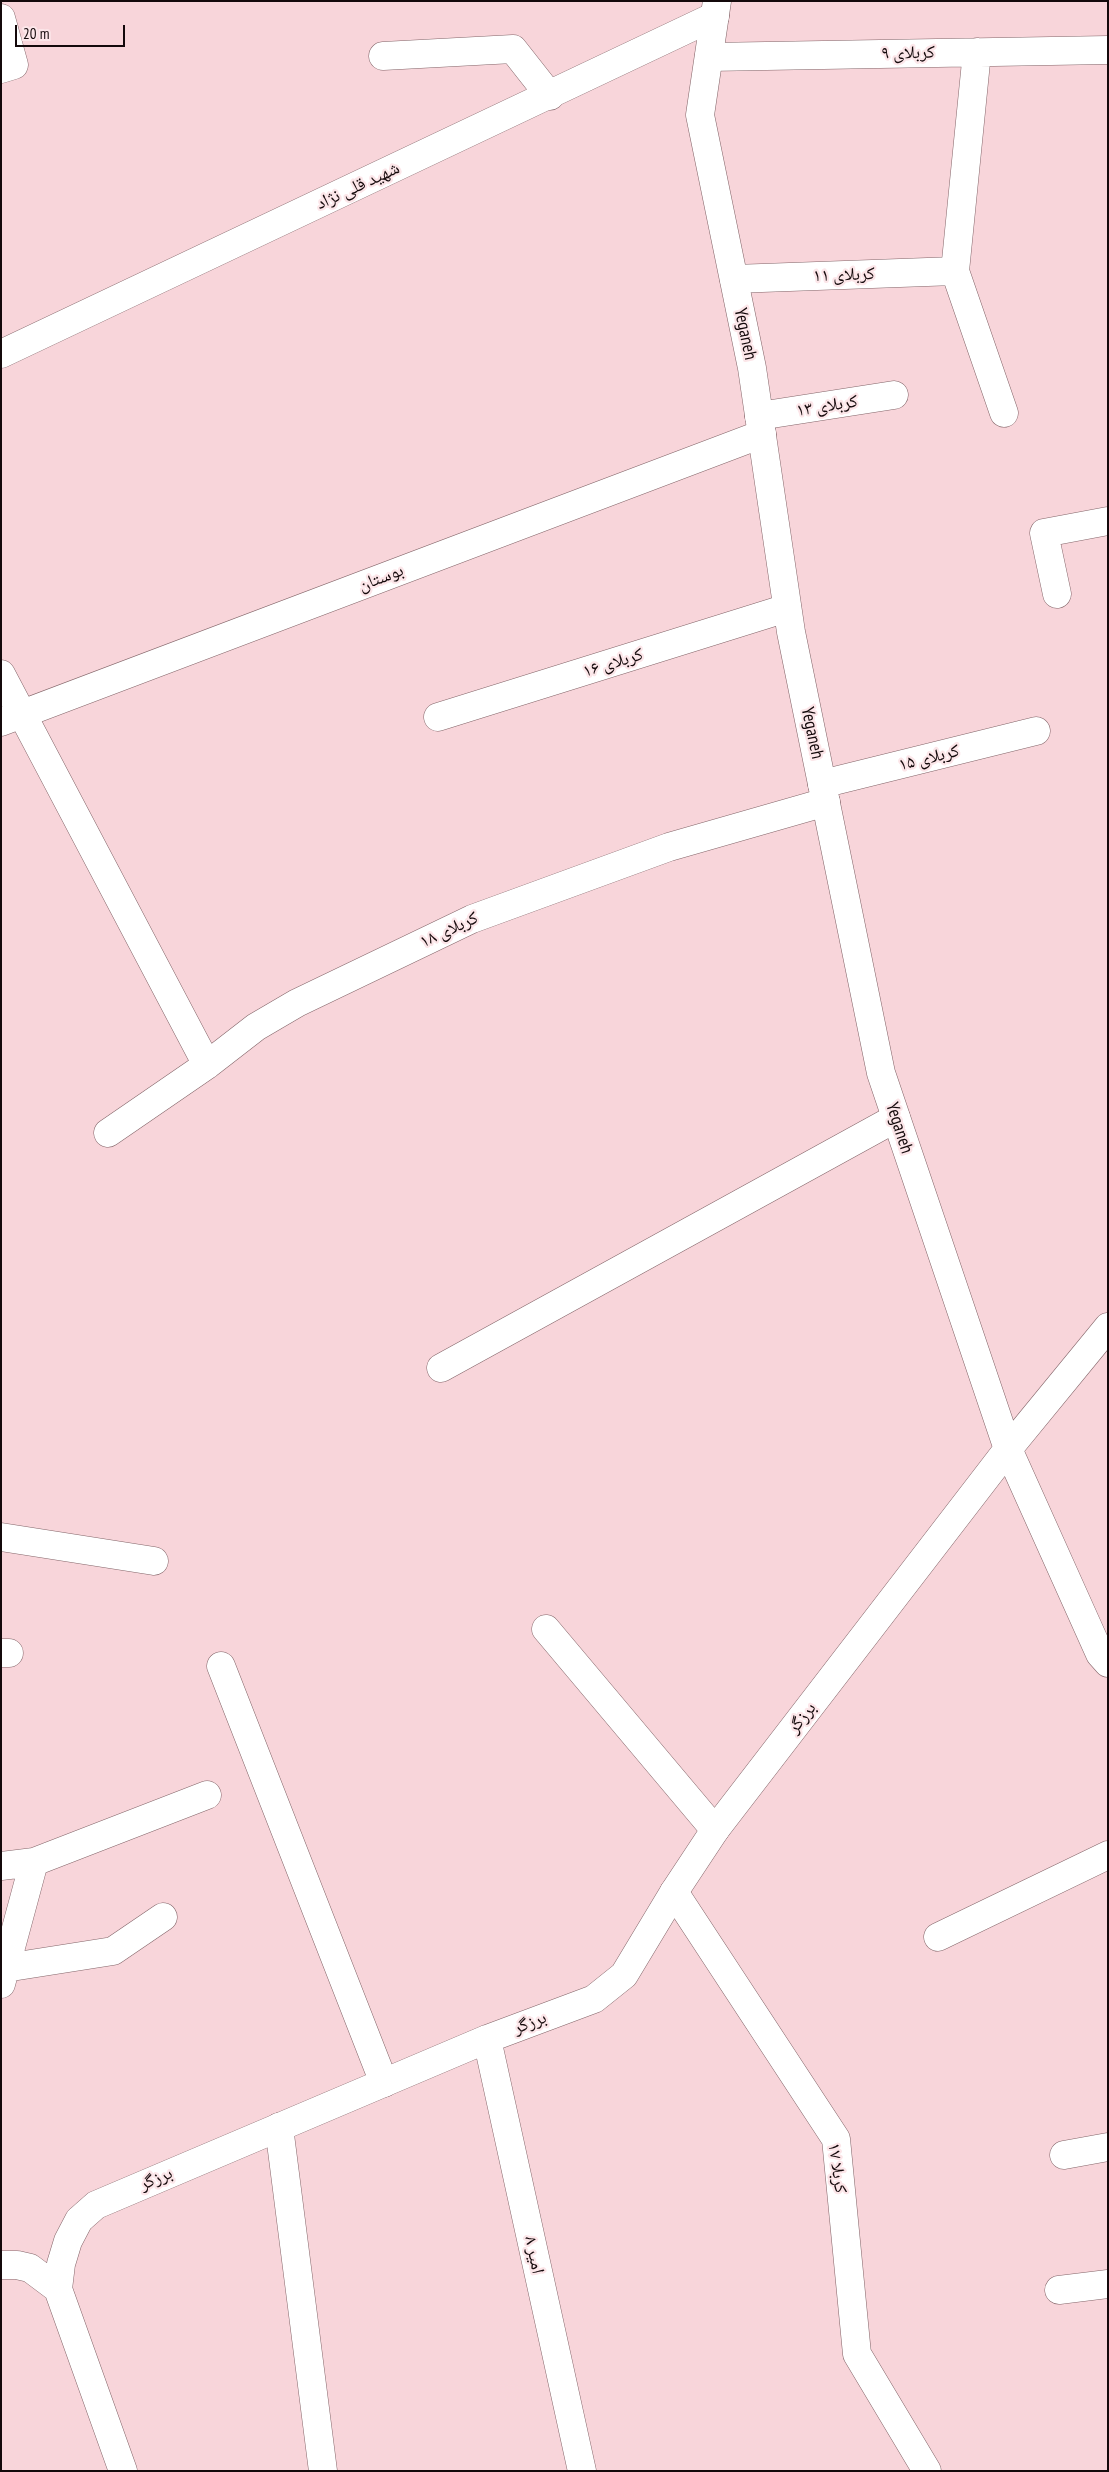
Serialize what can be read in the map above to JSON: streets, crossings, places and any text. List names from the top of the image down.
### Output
{
  "streets": {
    "street": [
      "کربلای ۹",
      "شهید قلی نژاد",
      "کربلای ۱۱",
      "Yeganeh",
      "کربلای ۱۳",
      "بوستان",
      "کربلای ۱۶",
      "کربلای ۱۵",
      "کربلای ۱۸",
      "برزگر",
      "کربلا ۱۷",
      "امیر ۸"
    ]
  },
  "crossings": [
    ["کربلای ۹", "Yeganeh"],
    ["شهید قلی نژاد", "Yeganeh"],
    ["کربلای ۱۱", "Yeganeh"],
    ["Yeganeh", "کربلای ۱۳"],
    ["Yeganeh", "بوستان"],
    ["Yeganeh", "کربلای ۱۶"],
    ["Yeganeh", "کربلای ۱۵"],
    ["Yeganeh", "کربلای ۱۸"],
    ["Yeganeh", "برزگر"],
    ["کربلای ۱۳", "بوستان"],
    ["کربلای ۱۵", "کربلای ۱۸"],
    ["برزگر", "کربلا ۱۷"],
    ["برزگر", "امیر ۸"]
  ],
  "scale_bar": "20 m"
}
